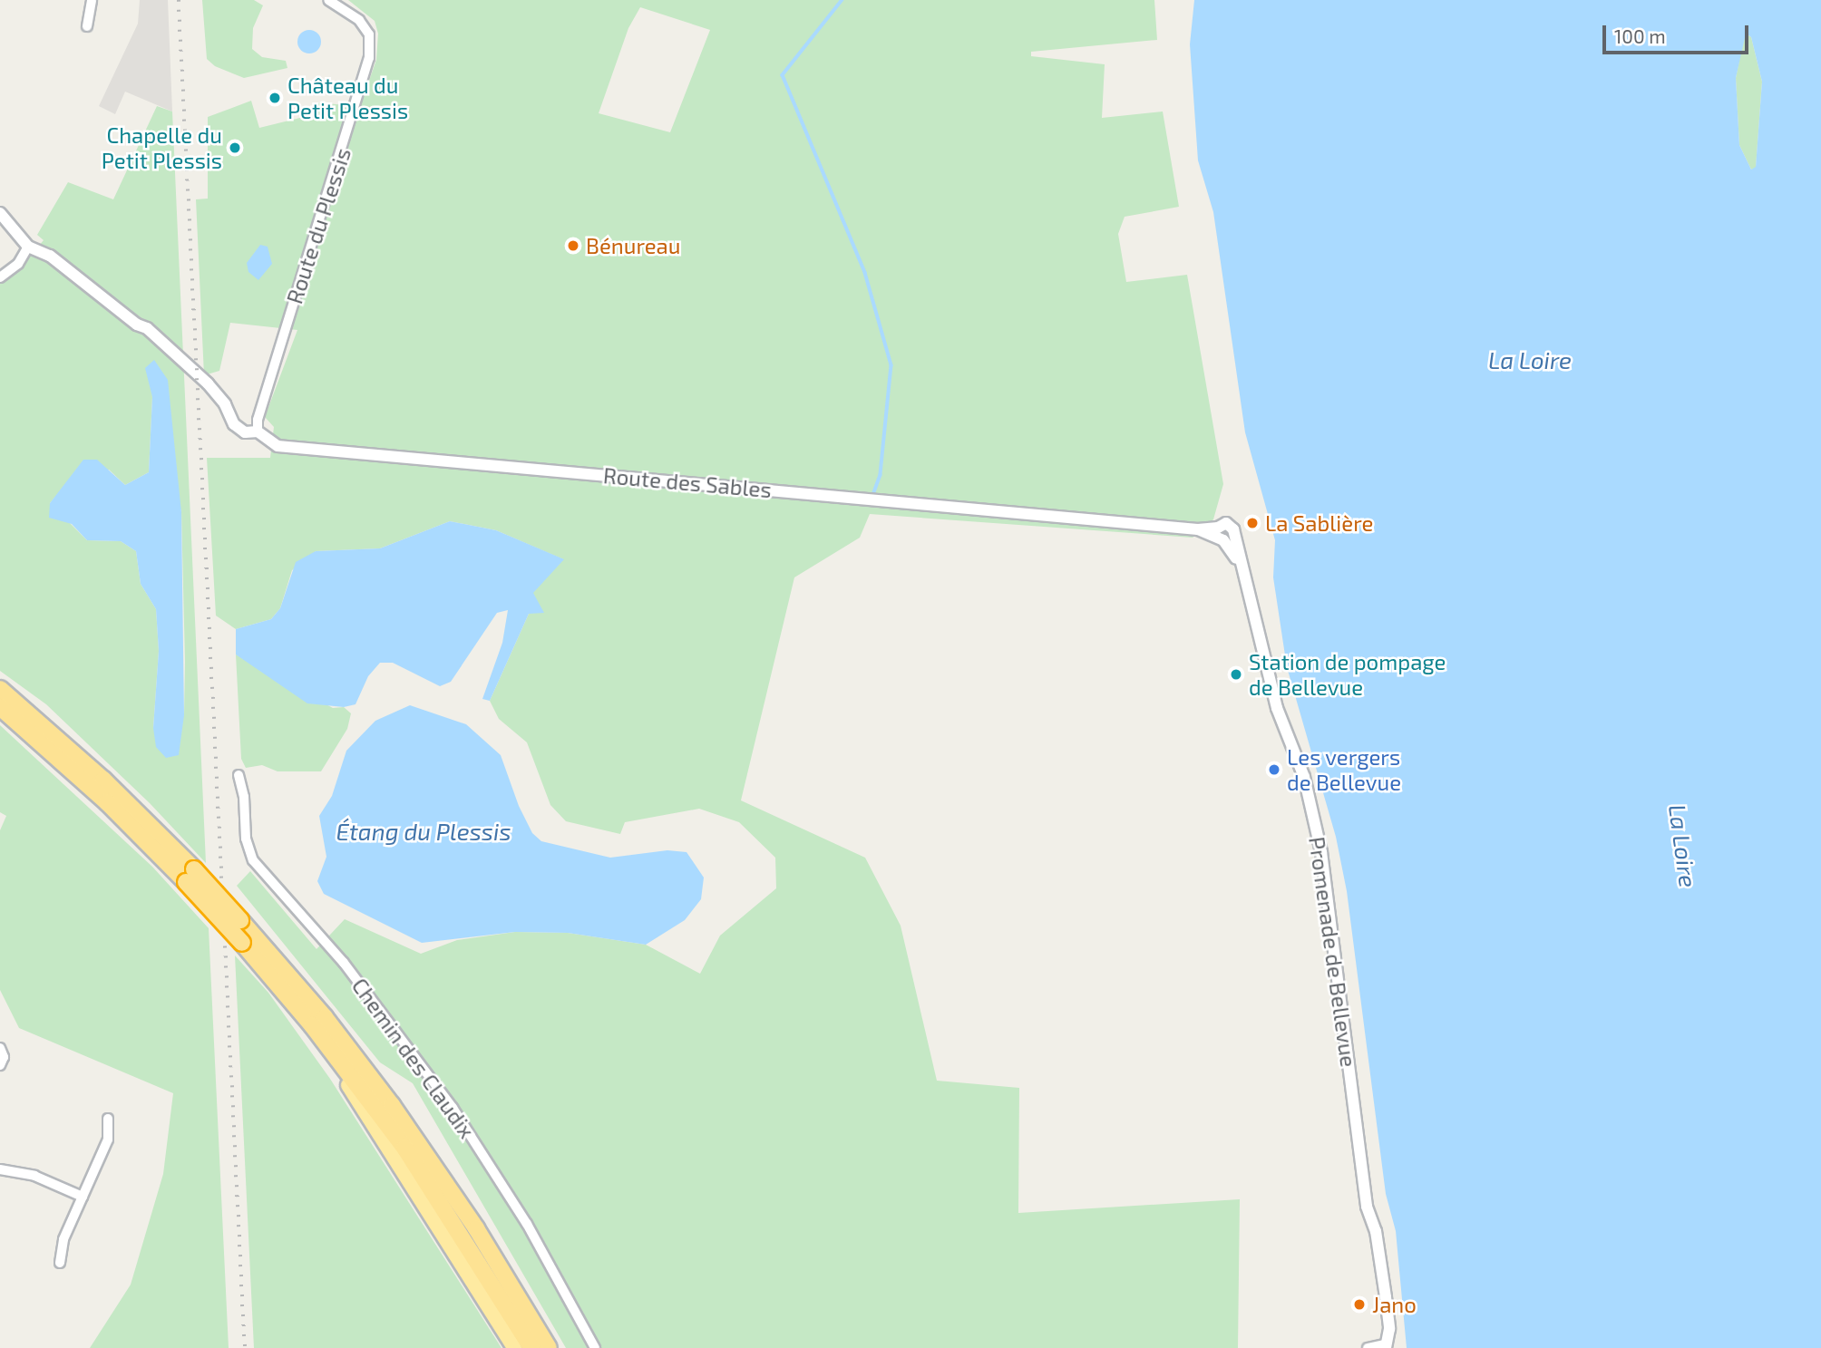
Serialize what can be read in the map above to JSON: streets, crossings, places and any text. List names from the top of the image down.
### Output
{
  "streets": {
    "street": [
      "Route du Plessis",
      "Route des Sables",
      "Promenade de Bellevue",
      "Chemin des Claudix"
    ]
  },
  "crossings": [
    ["Route du Plessis", "Route des Sables"],
    ["Route des Sables", "Promenade de Bellevue"]
  ],
  "water": ["La Loire", "Étang du Plessis"],
  "places": [
    "Château du Petit Plessis",
    "Chapelle du Petit Plessis",
    "Bénureau",
    "La Sablière",
    "Station de pompage de Bellevue",
    "Les vergers de Bellevue",
    "Jano"
  ],
  "scale_bar": "100 m"
}
